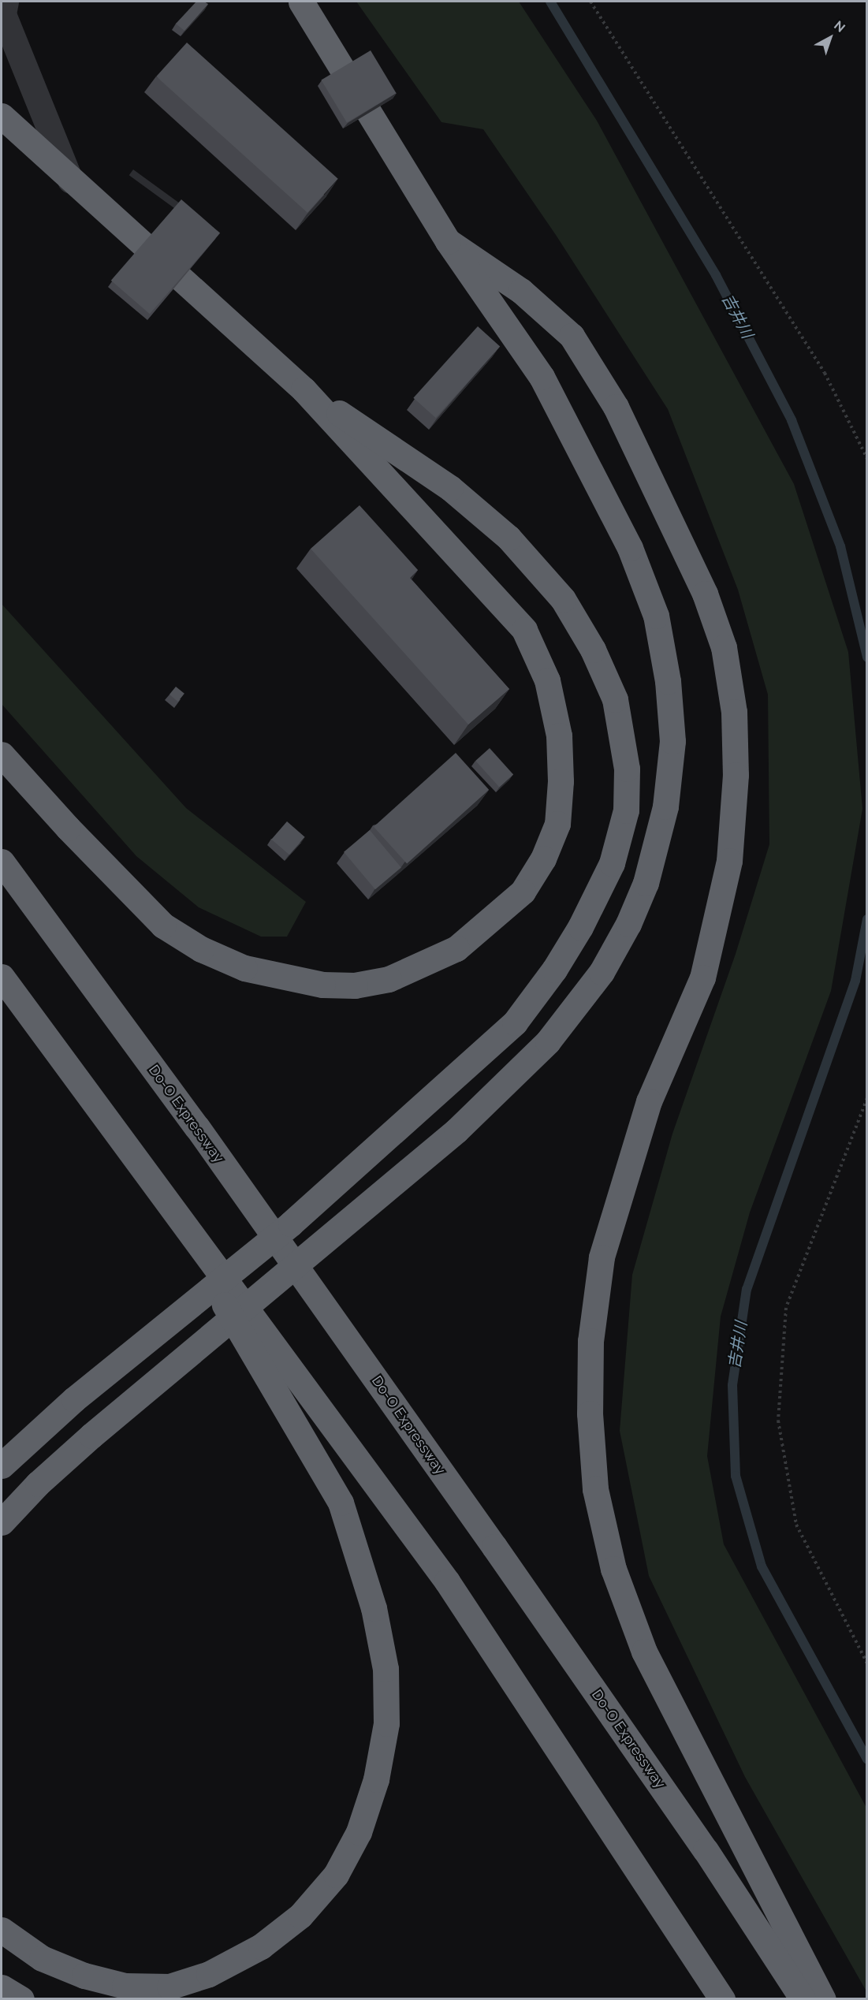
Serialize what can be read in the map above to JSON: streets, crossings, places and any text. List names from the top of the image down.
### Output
{
  "streets": {
    "highway": ["Do-O Expressway"]
  },
  "water": ["吉井川"],
  "north": "top right"
}
